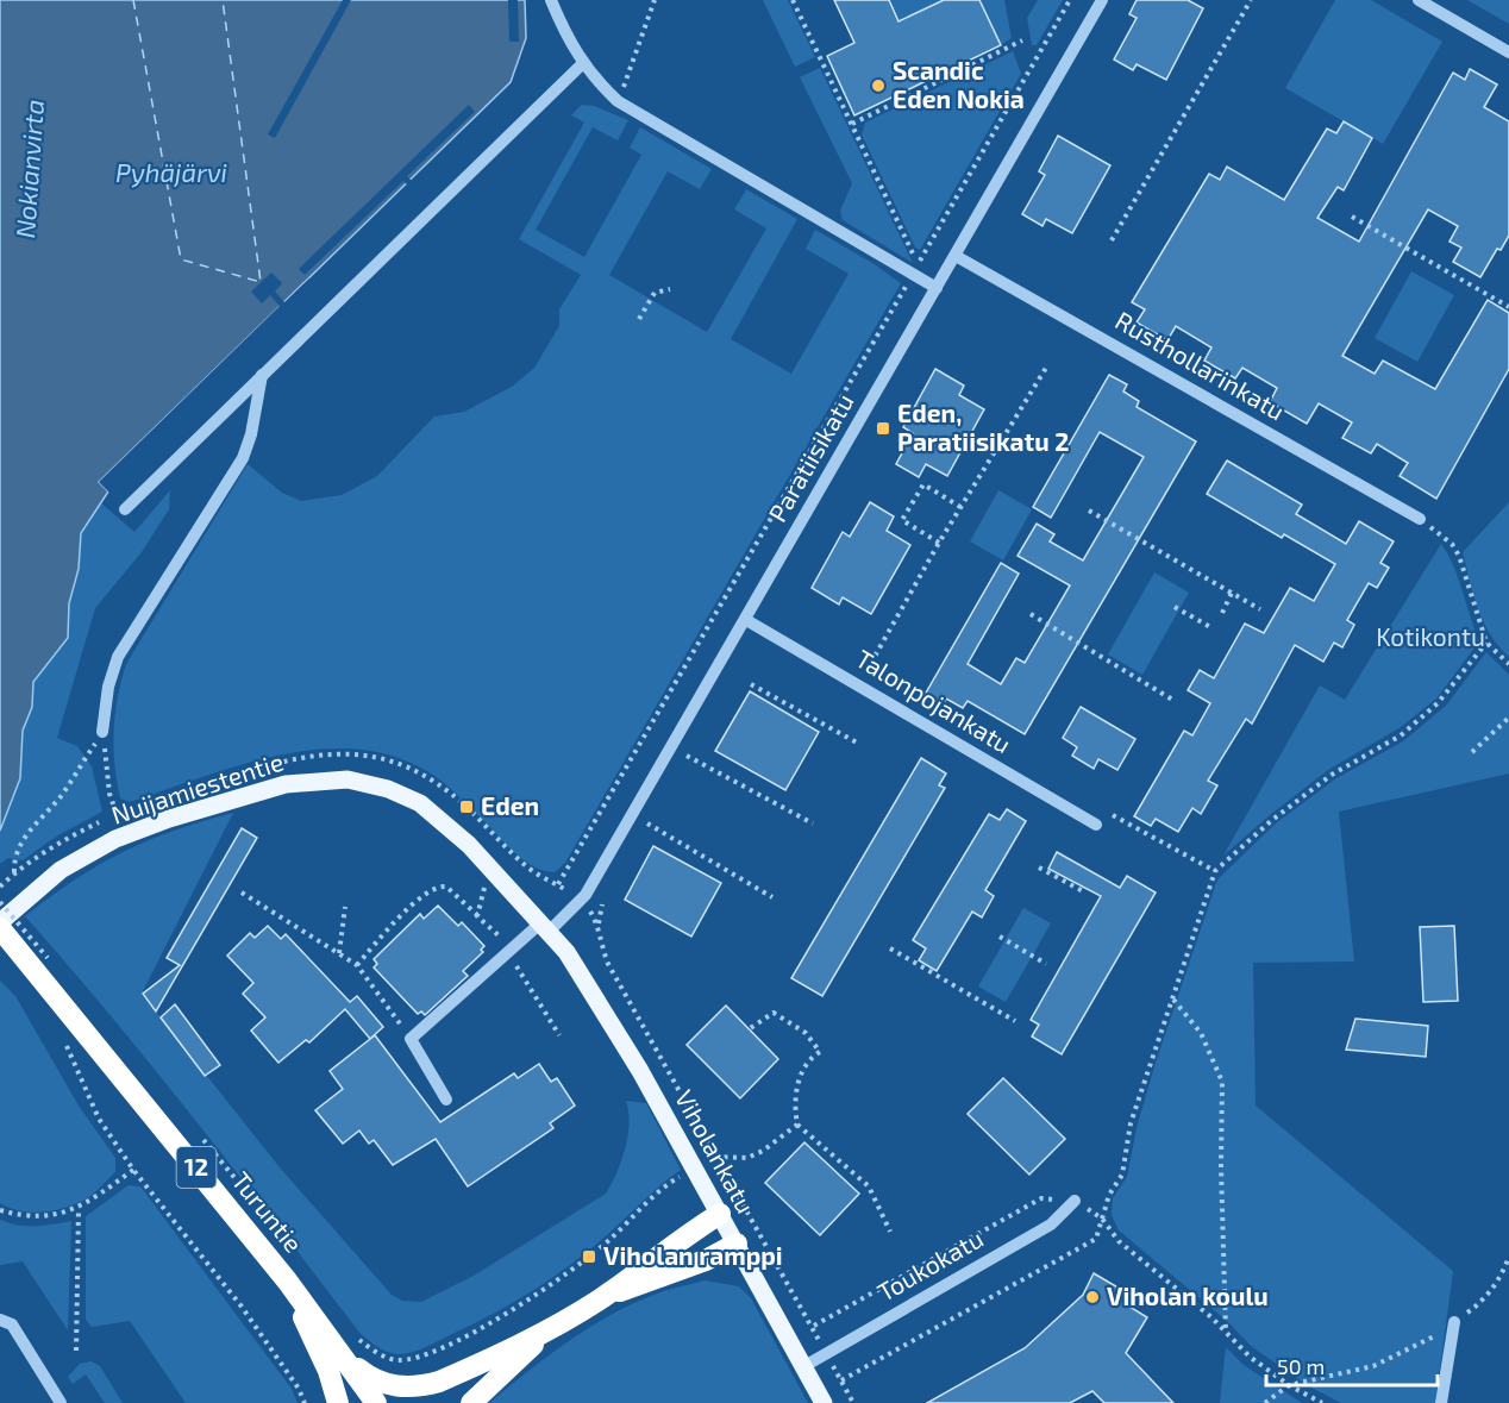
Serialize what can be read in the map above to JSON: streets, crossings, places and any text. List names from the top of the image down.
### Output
{
  "streets": {
    "highway": ["12", "Turuntie"],
    "main road": ["Nuijamiestentie", "Viholankatu"],
    "street": [
      "Rusthollarinkatu",
      "Paratiisikatu",
      "Talonpojankatu",
      "Toukokatu"
    ]
  },
  "crossings": [
    ["Rusthollarinkatu", "Paratiisikatu"],
    ["Paratiisikatu", "Talonpojankatu"],
    ["Paratiisikatu", "Nuijamiestentie"],
    ["Paratiisikatu", "Viholankatu"],
    ["Nuijamiestentie", "Viholankatu"],
    ["Nuijamiestentie", "Turuntie"],
    ["Viholankatu", "Toukokatu"]
  ],
  "water": ["Nokianvirta", "Pyhäjärvi"],
  "parks": ["Kotikontu"],
  "places": {
    "other": ["Scandic Eden Nokia", "Viholan koulu"],
    "transit": ["Eden, Paratiisikatu 2", "Eden", "Viholan ramppi"]
  },
  "scale_bar": "50 m"
}
